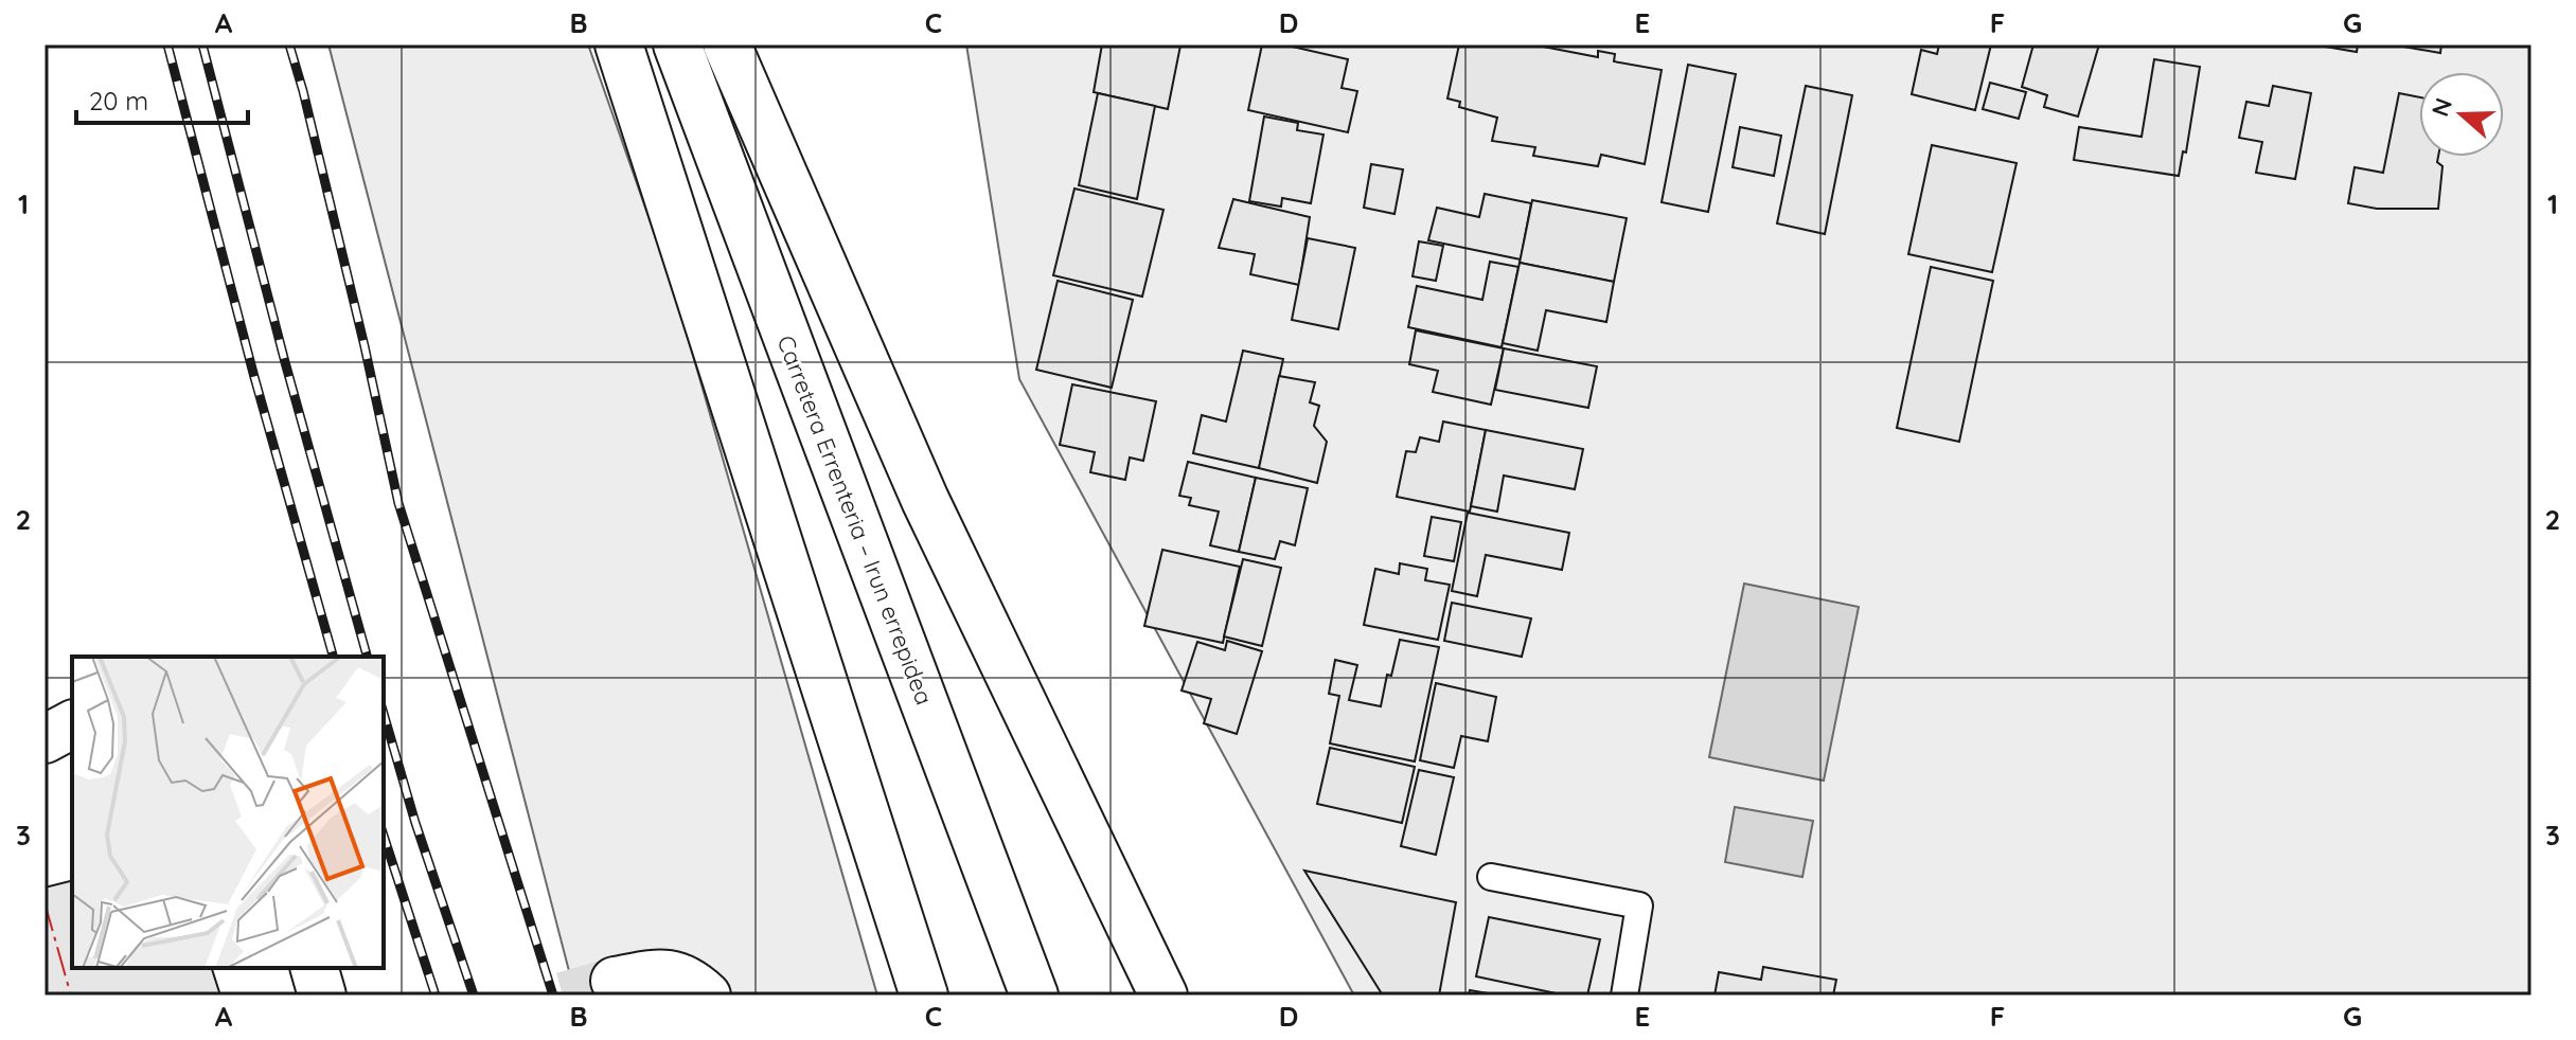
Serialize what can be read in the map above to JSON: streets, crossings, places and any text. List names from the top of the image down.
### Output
{
  "streets": {
    "main road": ["Carretera Errenteria – Irun errepidea"]
  },
  "scale_bar": "20 m",
  "north": "left",
  "grid": {
    "columns": [
      "A",
      "B",
      "C",
      "D",
      "E",
      "F",
      "G"
    ],
    "rows": ["1", "2", "3"]
  }
}
